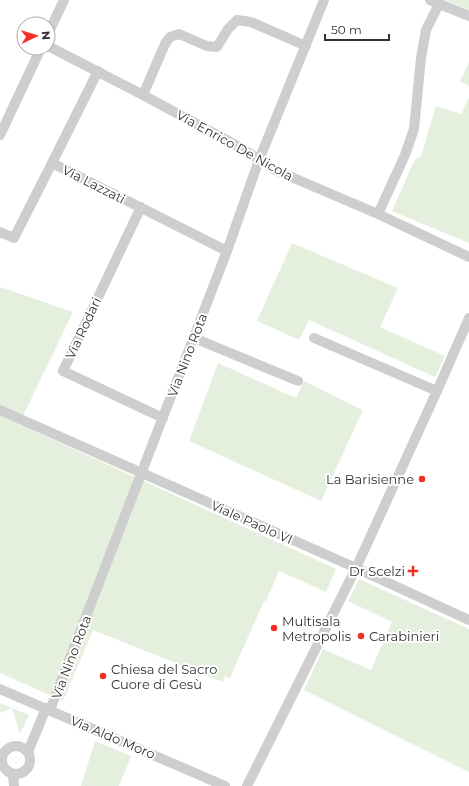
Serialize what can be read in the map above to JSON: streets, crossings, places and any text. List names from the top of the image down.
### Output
{
  "streets": {
    "street": [
      "Via Enrico De Nicola",
      "Via Lazzati",
      "Via Rodari",
      "Via Nino Rota",
      "Viale Paolo VI",
      "Via Aldo Moro"
    ]
  },
  "crossings": [
    ["Via Enrico De Nicola", "Via Lazzati"],
    ["Via Enrico De Nicola", "Via Nino Rota"],
    ["Via Lazzati", "Via Rodari"],
    ["Via Lazzati", "Via Nino Rota"],
    ["Via Rodari", "Via Nino Rota"],
    ["Via Nino Rota", "Viale Paolo VI"],
    ["Via Nino Rota", "Via Aldo Moro"]
  ],
  "places": {
    "other": [
      "La Barisienne",
      "Multisala Metropolis",
      "Carabinieri",
      "Chiesa del Sacro Cuore di Gesù"
    ],
    "health": ["Dr Scelzi"]
  },
  "scale_bar": "50 m",
  "north": "right"
}
